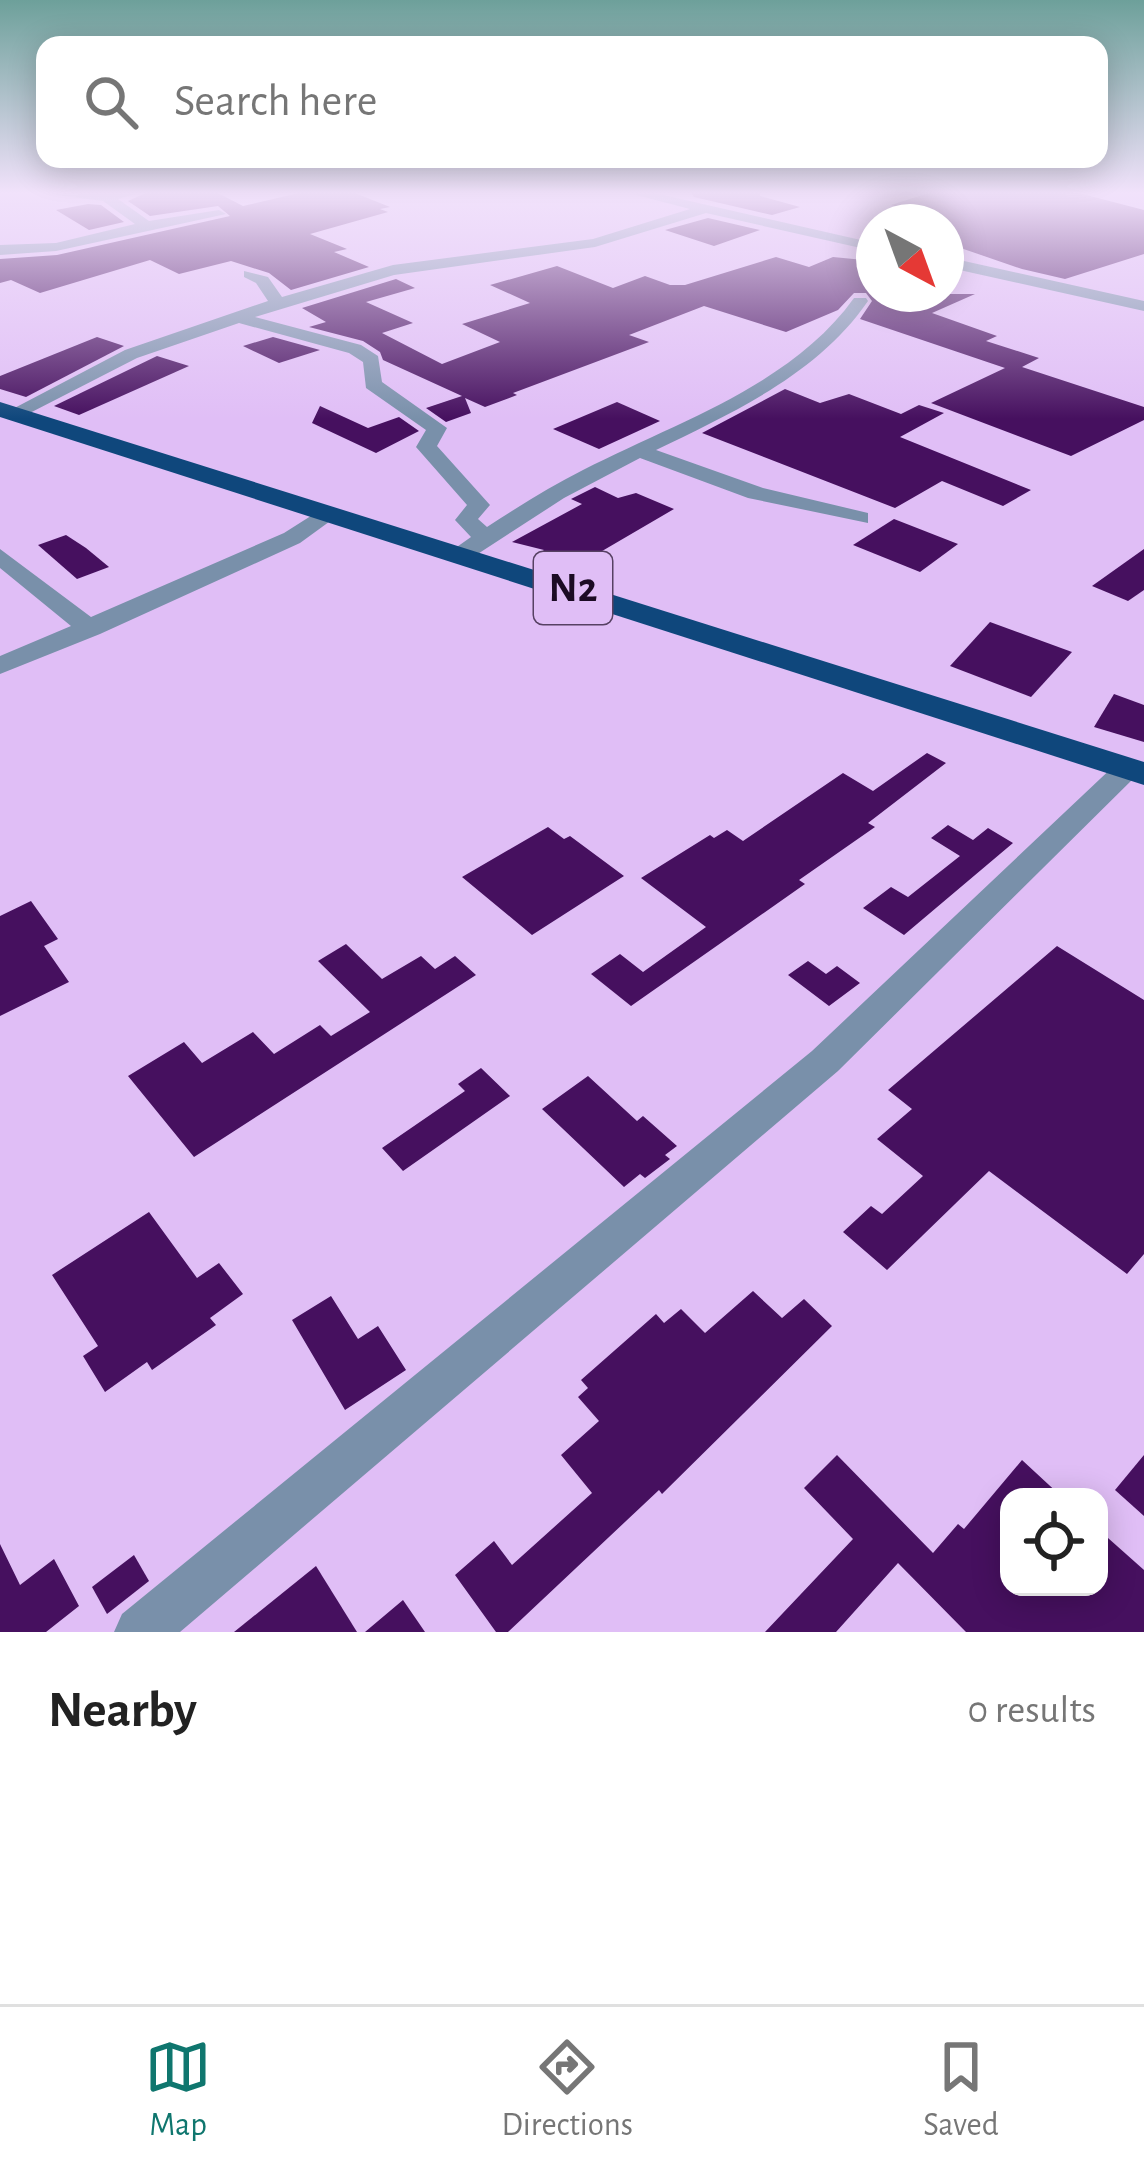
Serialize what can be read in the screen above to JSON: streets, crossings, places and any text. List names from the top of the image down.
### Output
{
  "streets": {
    "highway": ["N2"]
  },
  "north": "bottom right",
  "page": {
    "search": "Search here",
    "heading": ["Nearby", "0 results"],
    "nav": ["Map", "Directions", "Saved"]
  }
}
